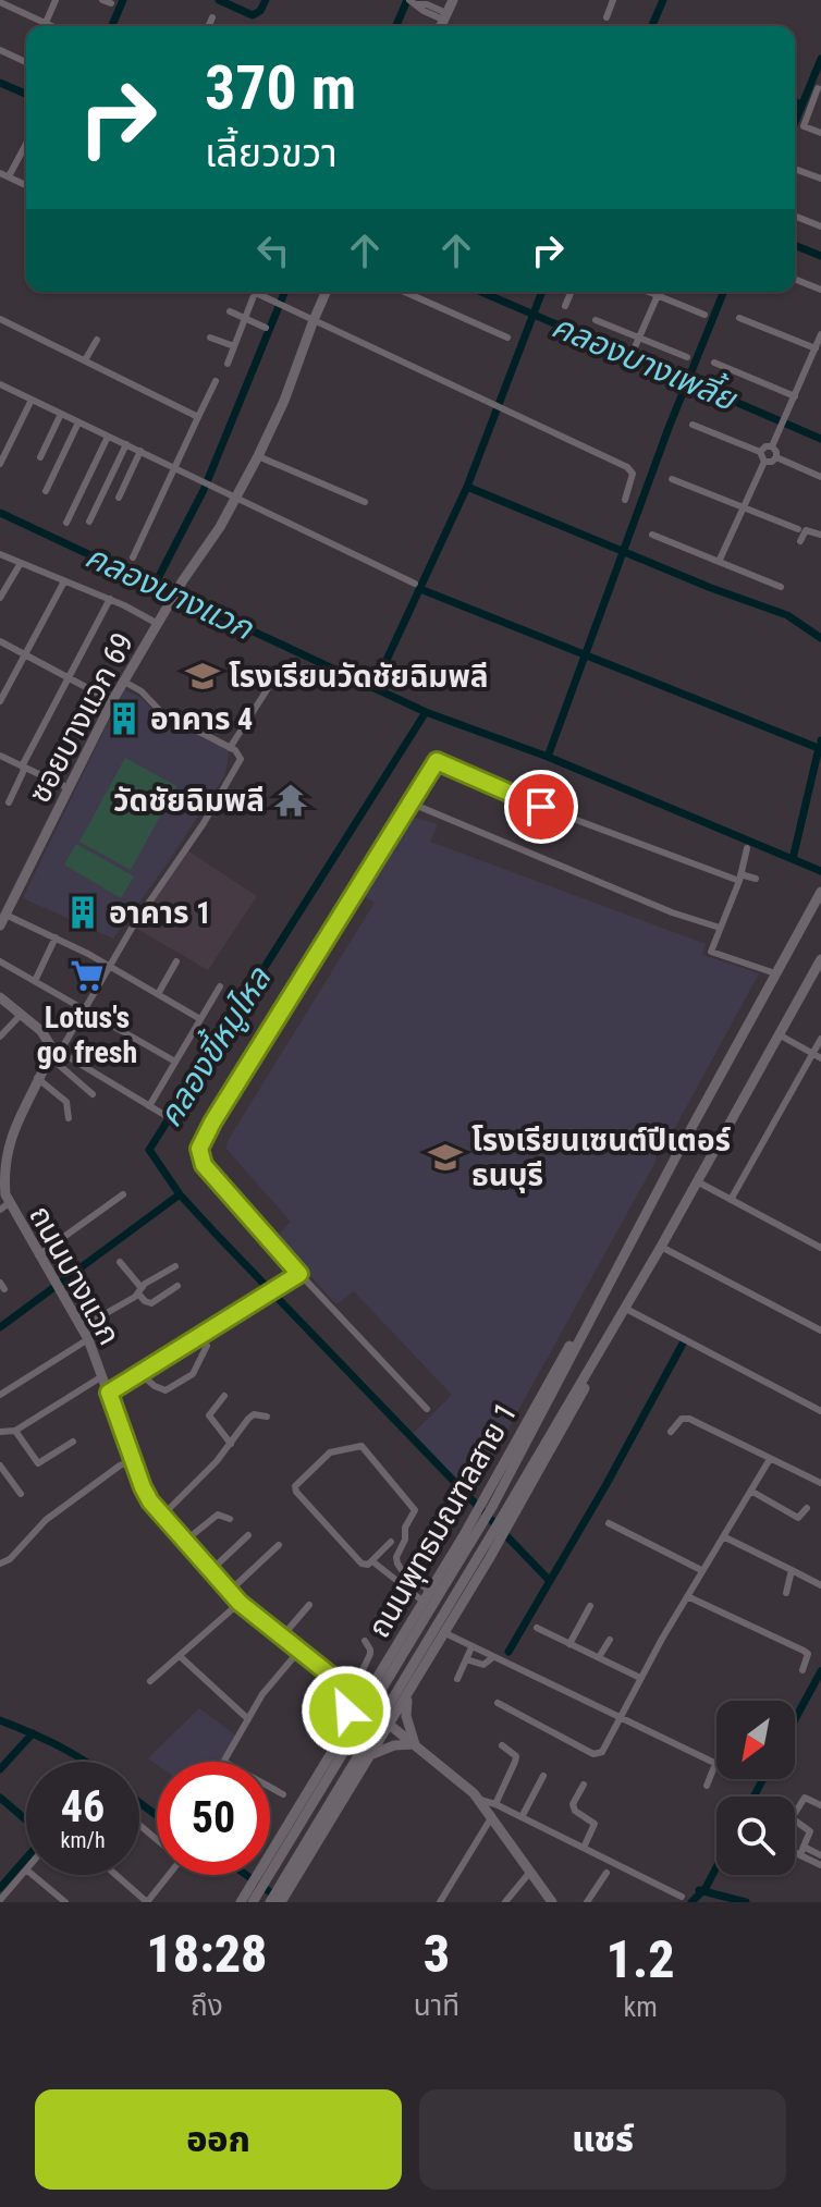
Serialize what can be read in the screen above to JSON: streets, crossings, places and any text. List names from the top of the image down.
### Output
{
  "streets": {
    "main road": ["ซอยบางแวก 69", "ถนนบางแวก", "ถนนพุทธมณฑลสาย 1"]
  },
  "crossings": [
    ["ถนนบางแวก", "ถนนพุทธมณฑลสาย 1"]
  ],
  "water": ["คลองบางเพลี้ย", "คลองบางแวก", "คลองขี้หมูไหล"],
  "places": {
    "school or university": ["โรงเรียนวัดชัยฉิมพลี", "โรงเรียนเซนต์ปีเตอร์ ธนบุรี"],
    "building": ["อาคาร 4", "อาคาร 1"],
    "temple": ["วัดชัยฉิมพลี"],
    "supermarket": ["Lotus's go fresh"]
  },
  "north": "bottom left",
  "page": {
    "turn": ["370 m", "เลี้ยวขวา"],
    "speed": "46 km/h",
    "limit": "50",
    "eta": [
      "18:28",
      "ถึง",
      "3",
      "นาที",
      "1.2",
      "km"
    ],
    "buttons": ["ออก", "แชร์"]
  }
}
